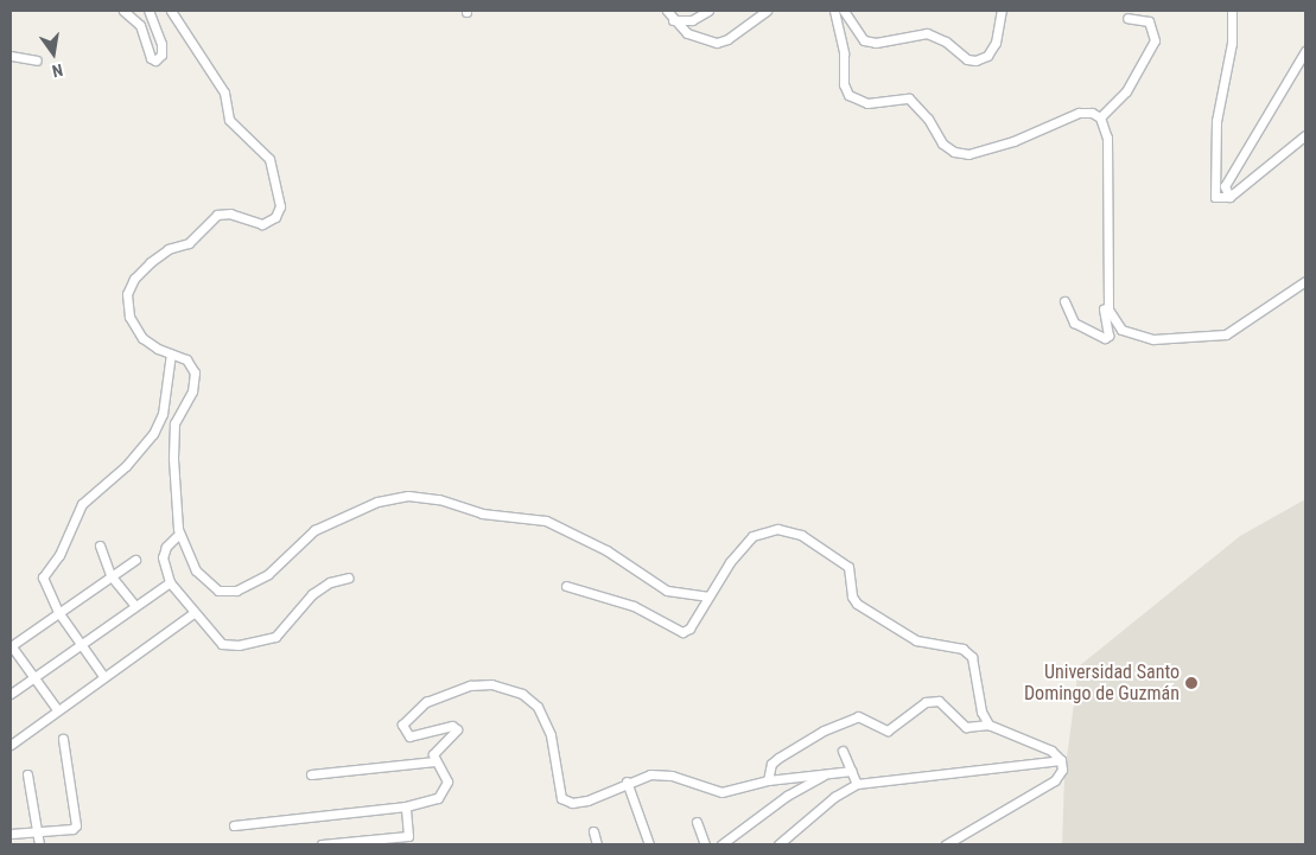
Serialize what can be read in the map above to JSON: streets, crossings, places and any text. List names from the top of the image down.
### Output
{
  "places": ["Universidad Santo Domingo de Guzmán"],
  "north": "bottom"
}
